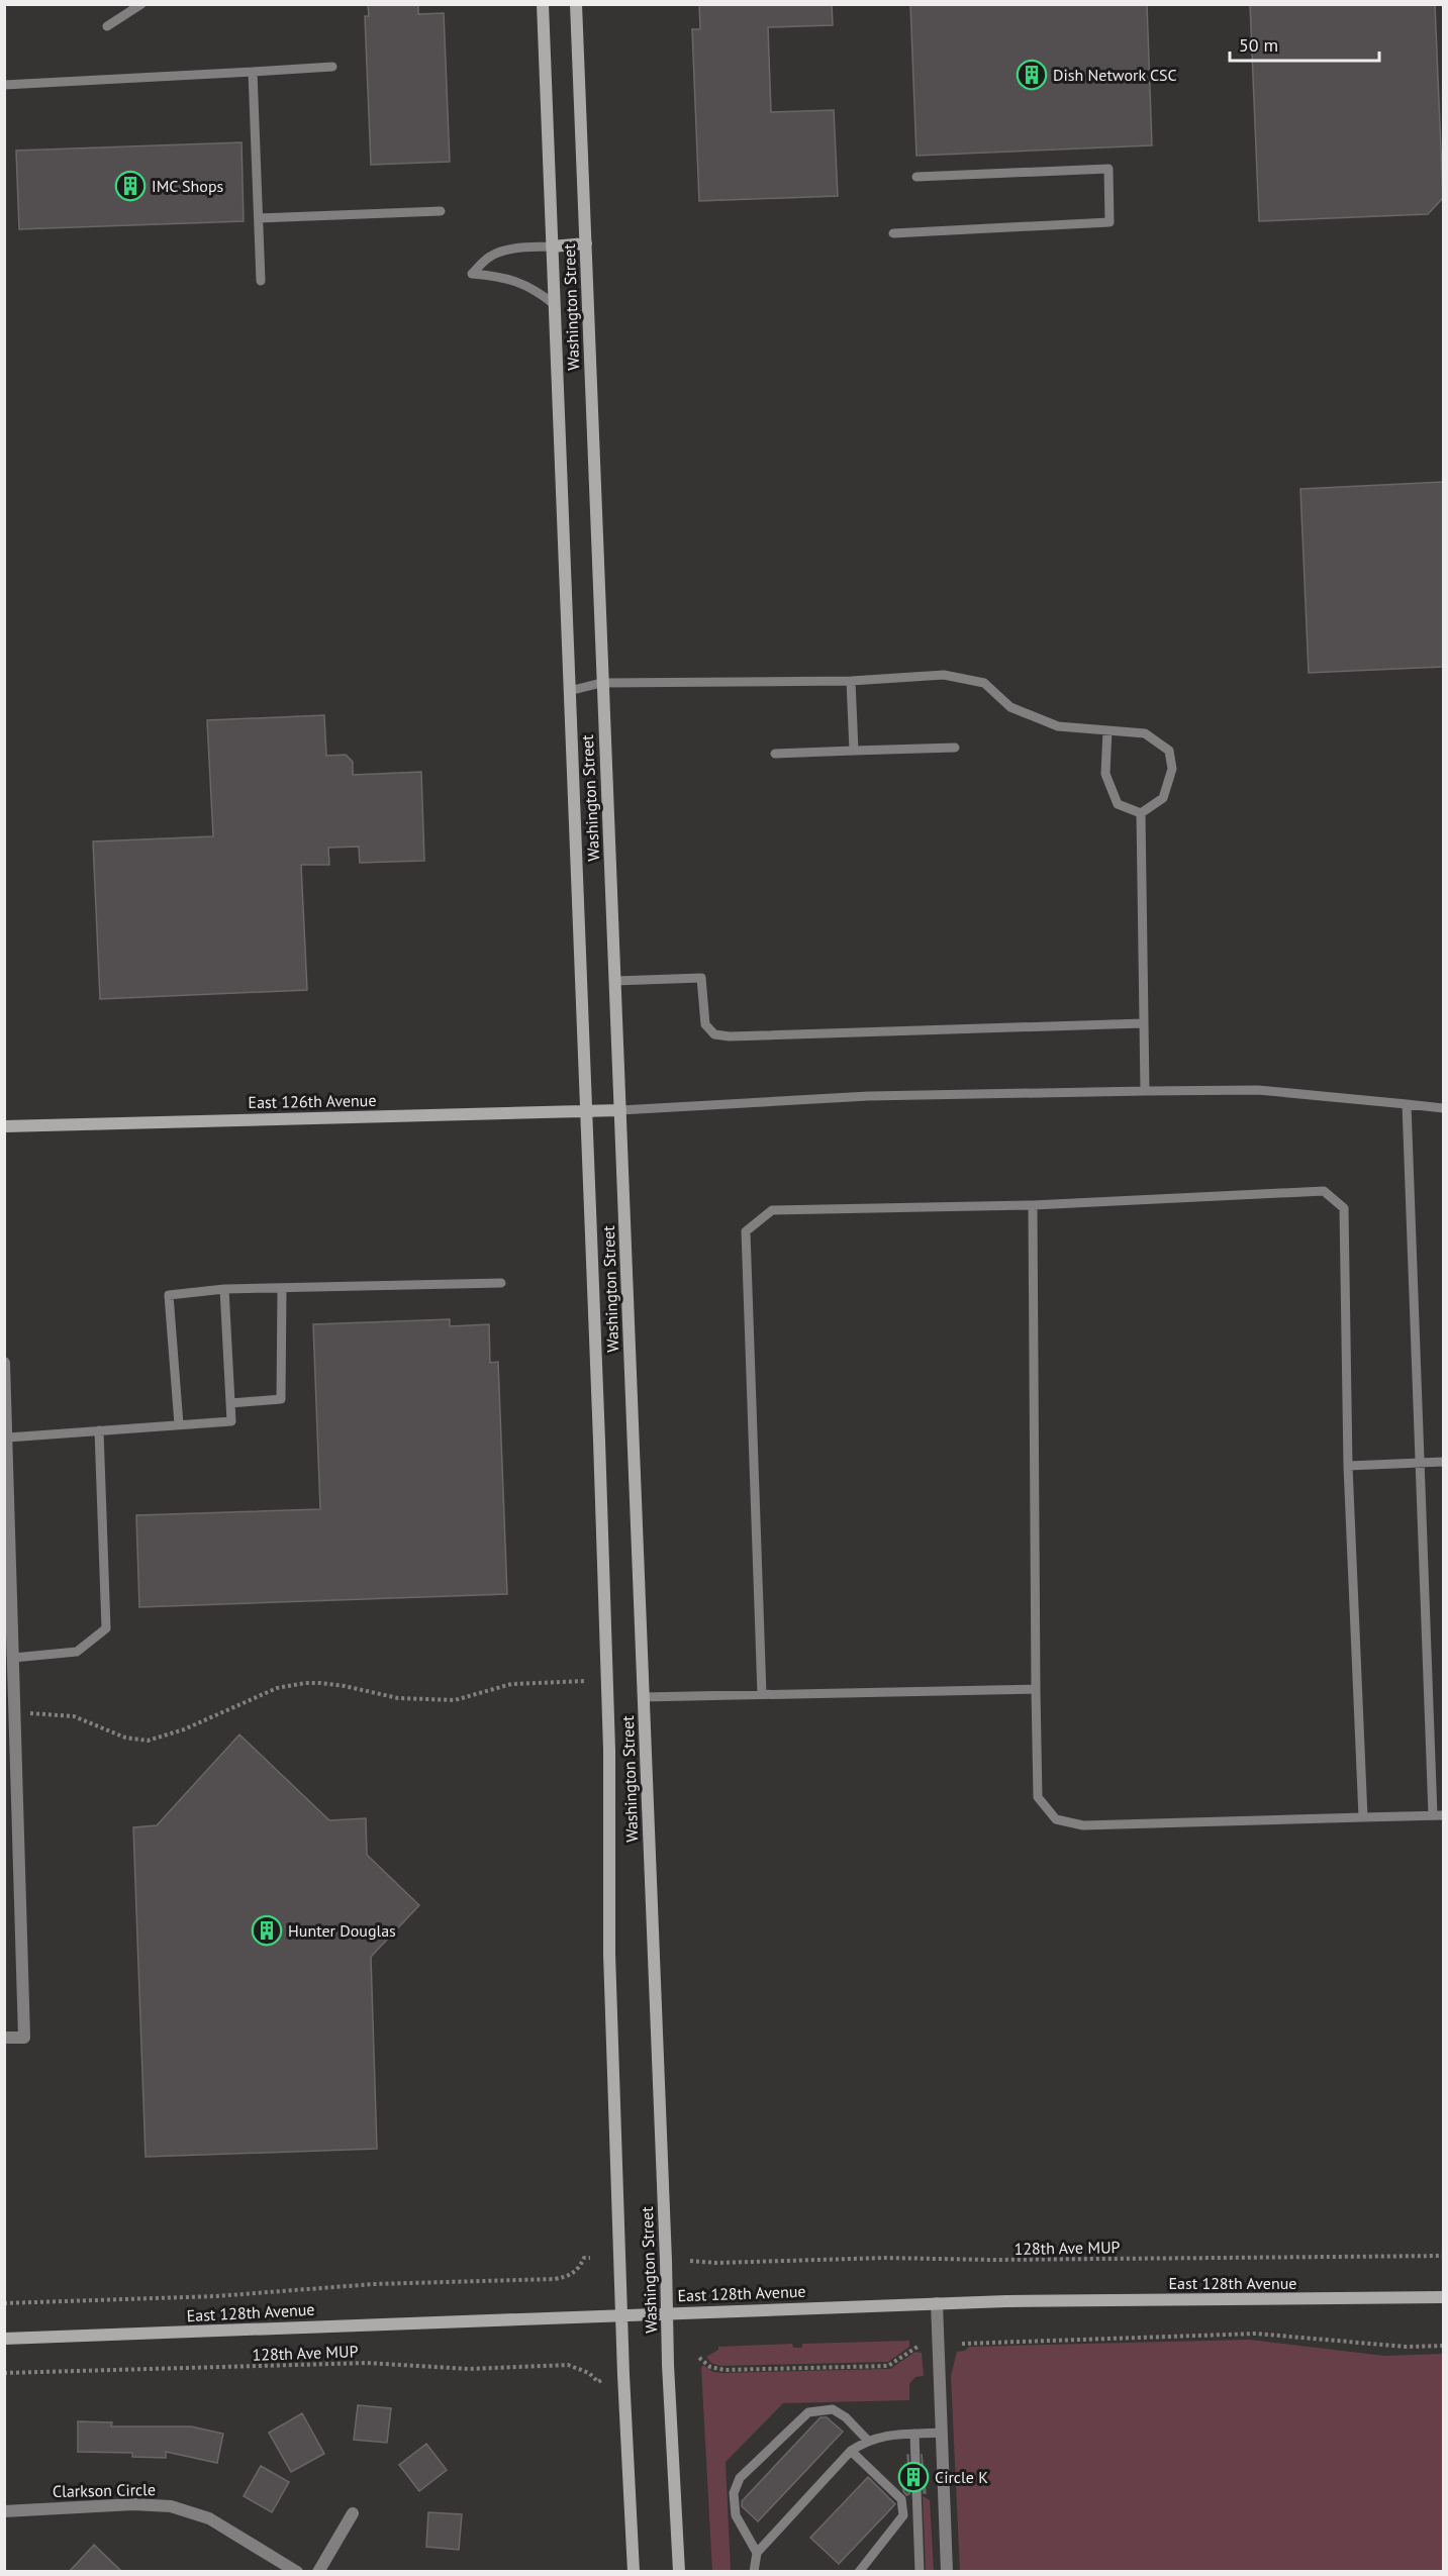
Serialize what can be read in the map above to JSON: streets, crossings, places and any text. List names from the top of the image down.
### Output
{
  "streets": {
    "main road": ["Washington Street", "East 126th Avenue", "East 128th Avenue"],
    "street": ["Clarkson Circle"],
    "path": ["128th Ave MUP"]
  },
  "crossings": [
    ["Washington Street", "East 126th Avenue"],
    ["Washington Street", "East 128th Avenue"]
  ],
  "places": {
    "building": [
      "Dish Network CSC",
      "IMC Shops",
      "Hunter Douglas",
      "Circle K"
    ]
  },
  "scale_bar": "50 m"
}
